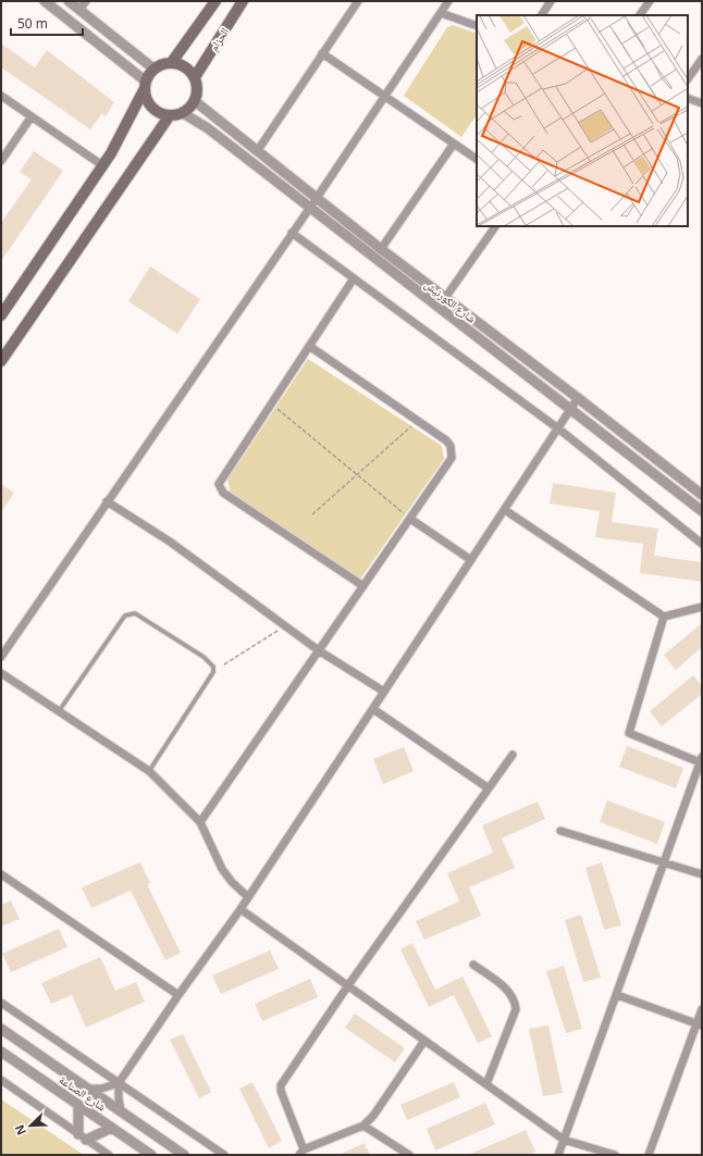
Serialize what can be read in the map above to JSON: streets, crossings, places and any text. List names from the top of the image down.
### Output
{
  "streets": {
    "main road": ["الحزام"],
    "street": ["شارع الكورنيش", "شارع الصناعة"]
  },
  "crossings": [
    ["الحزام", "شارع الكورنيش"]
  ],
  "scale_bar": "50 m",
  "north": "bottom left"
}
